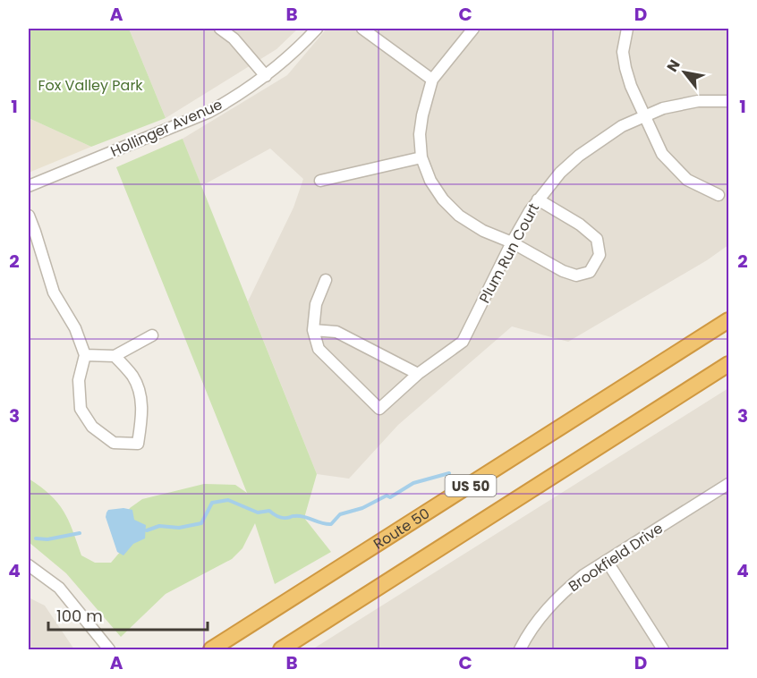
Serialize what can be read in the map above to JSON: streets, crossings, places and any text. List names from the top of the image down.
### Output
{
  "streets": {
    "highway": ["US 50", "Route 50"],
    "street": ["Hollinger Avenue", "Plum Run Court", "Brookfield Drive"]
  },
  "parks": ["Fox Valley Park"],
  "scale_bar": "100 m",
  "north": "top left",
  "grid": {
    "columns": [
      "A",
      "B",
      "C",
      "D"
    ],
    "rows": [
      "1",
      "2",
      "3",
      "4"
    ]
  }
}
